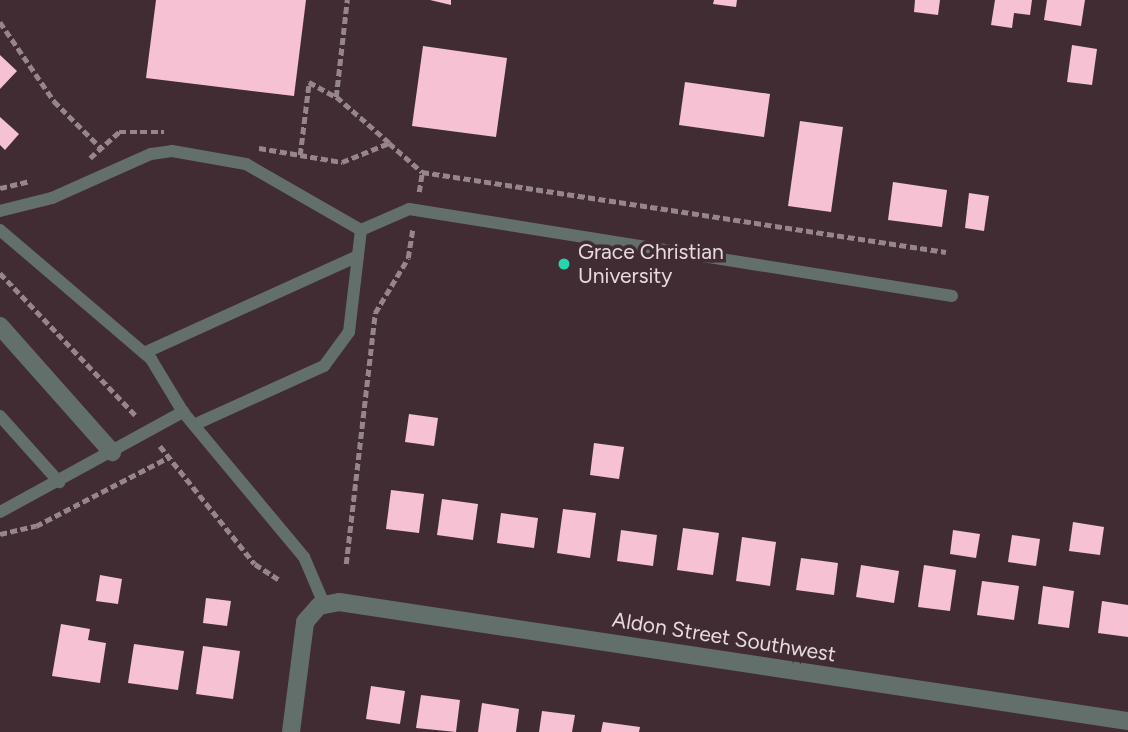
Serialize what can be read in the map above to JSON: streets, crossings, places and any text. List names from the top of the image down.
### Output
{
  "streets": {
    "street": ["Aldon Street Southwest"]
  },
  "places": ["Grace Christian University"]
}
